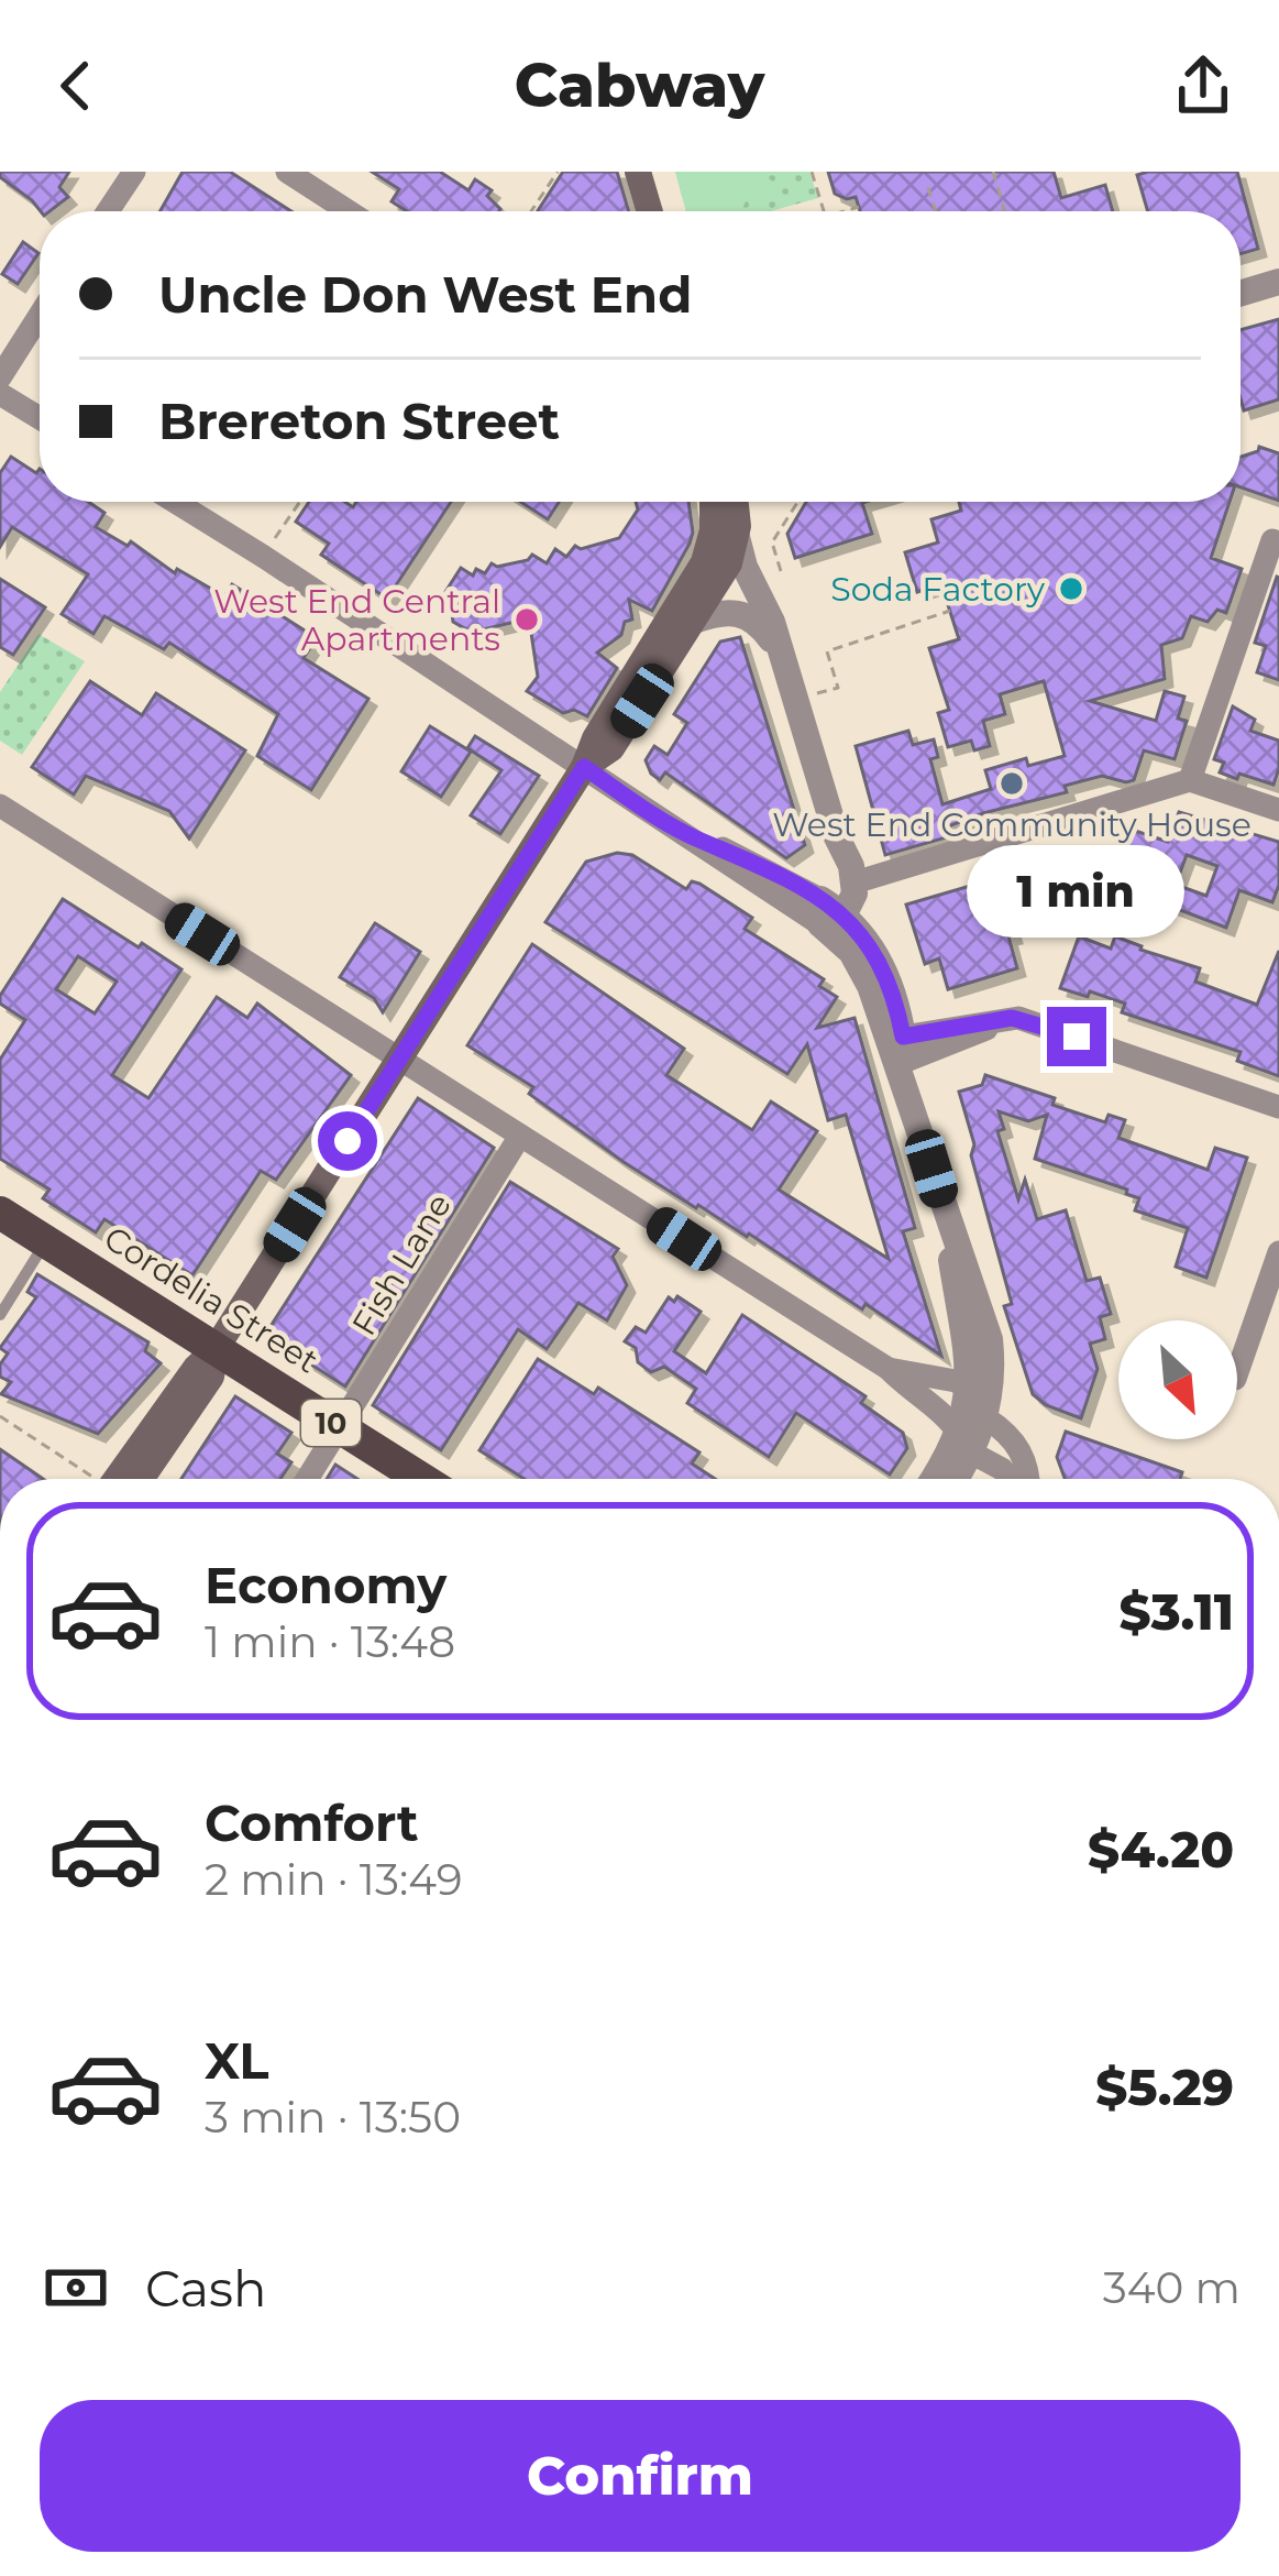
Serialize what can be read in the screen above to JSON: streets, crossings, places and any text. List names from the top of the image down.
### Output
{
  "streets": {
    "main road": ["Cordelia Street", "10"],
    "street": ["Fish Lane"]
  },
  "crossings": [
    ["Fish Lane", "Cordelia Street"]
  ],
  "places": ["Soda Factory", "West End Central Apartments", "West End Community House"],
  "north": "bottom right",
  "page": {
    "header": "Cabway",
    "banner": ["Uncle Don West End", "Brereton Street"],
    "bubble": "1 min",
    "list": [
      {
        "name": "Economy",
        "note": "1 min · 13:48",
        "value": "$3.11"
      },
      {
        "name": "Comfort",
        "note": "2 min · 13:49",
        "value": "$4.20"
      },
      {
        "name": "XL",
        "note": "3 min · 13:50",
        "value": "$5.29"
      }
    ],
    "pay": ["Cash", "340 m"],
    "buttons": "Confirm"
  }
}
